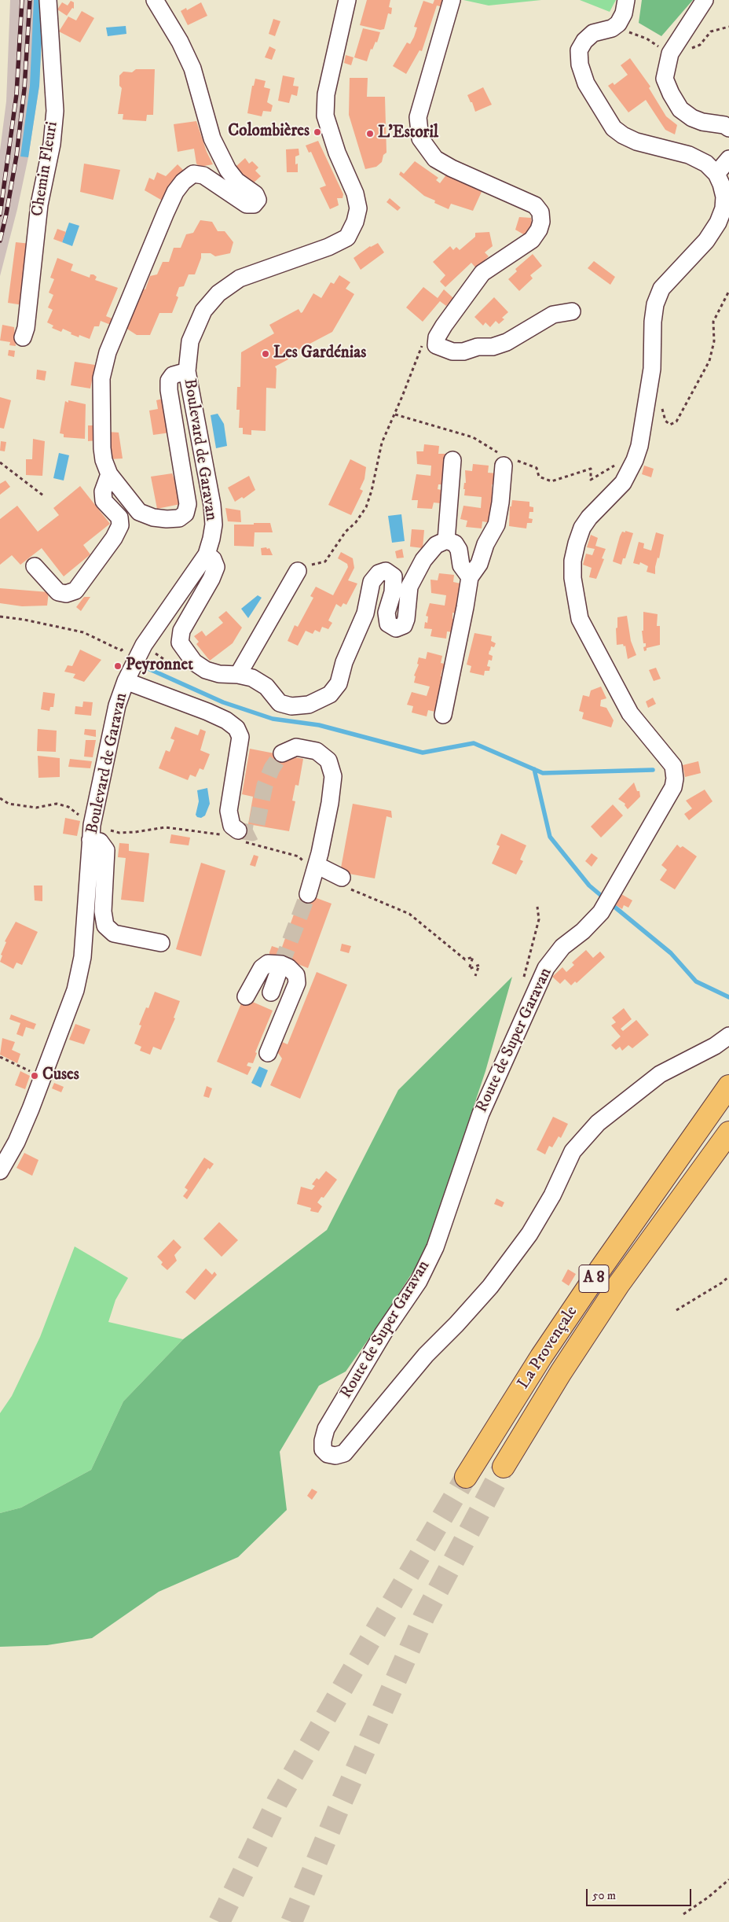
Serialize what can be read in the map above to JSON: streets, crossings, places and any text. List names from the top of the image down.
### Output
{
  "streets": {
    "highway": ["A 8", "La Provençale"],
    "street": ["Chemin Fleuri", "Boulevard de Garavan", "Route de Super Garavan"]
  },
  "places": [
    "Colombières",
    "L'Estoril",
    "Les Gardénias",
    "Peyronnet",
    "Cuses"
  ],
  "scale_bar": "50 m"
}
